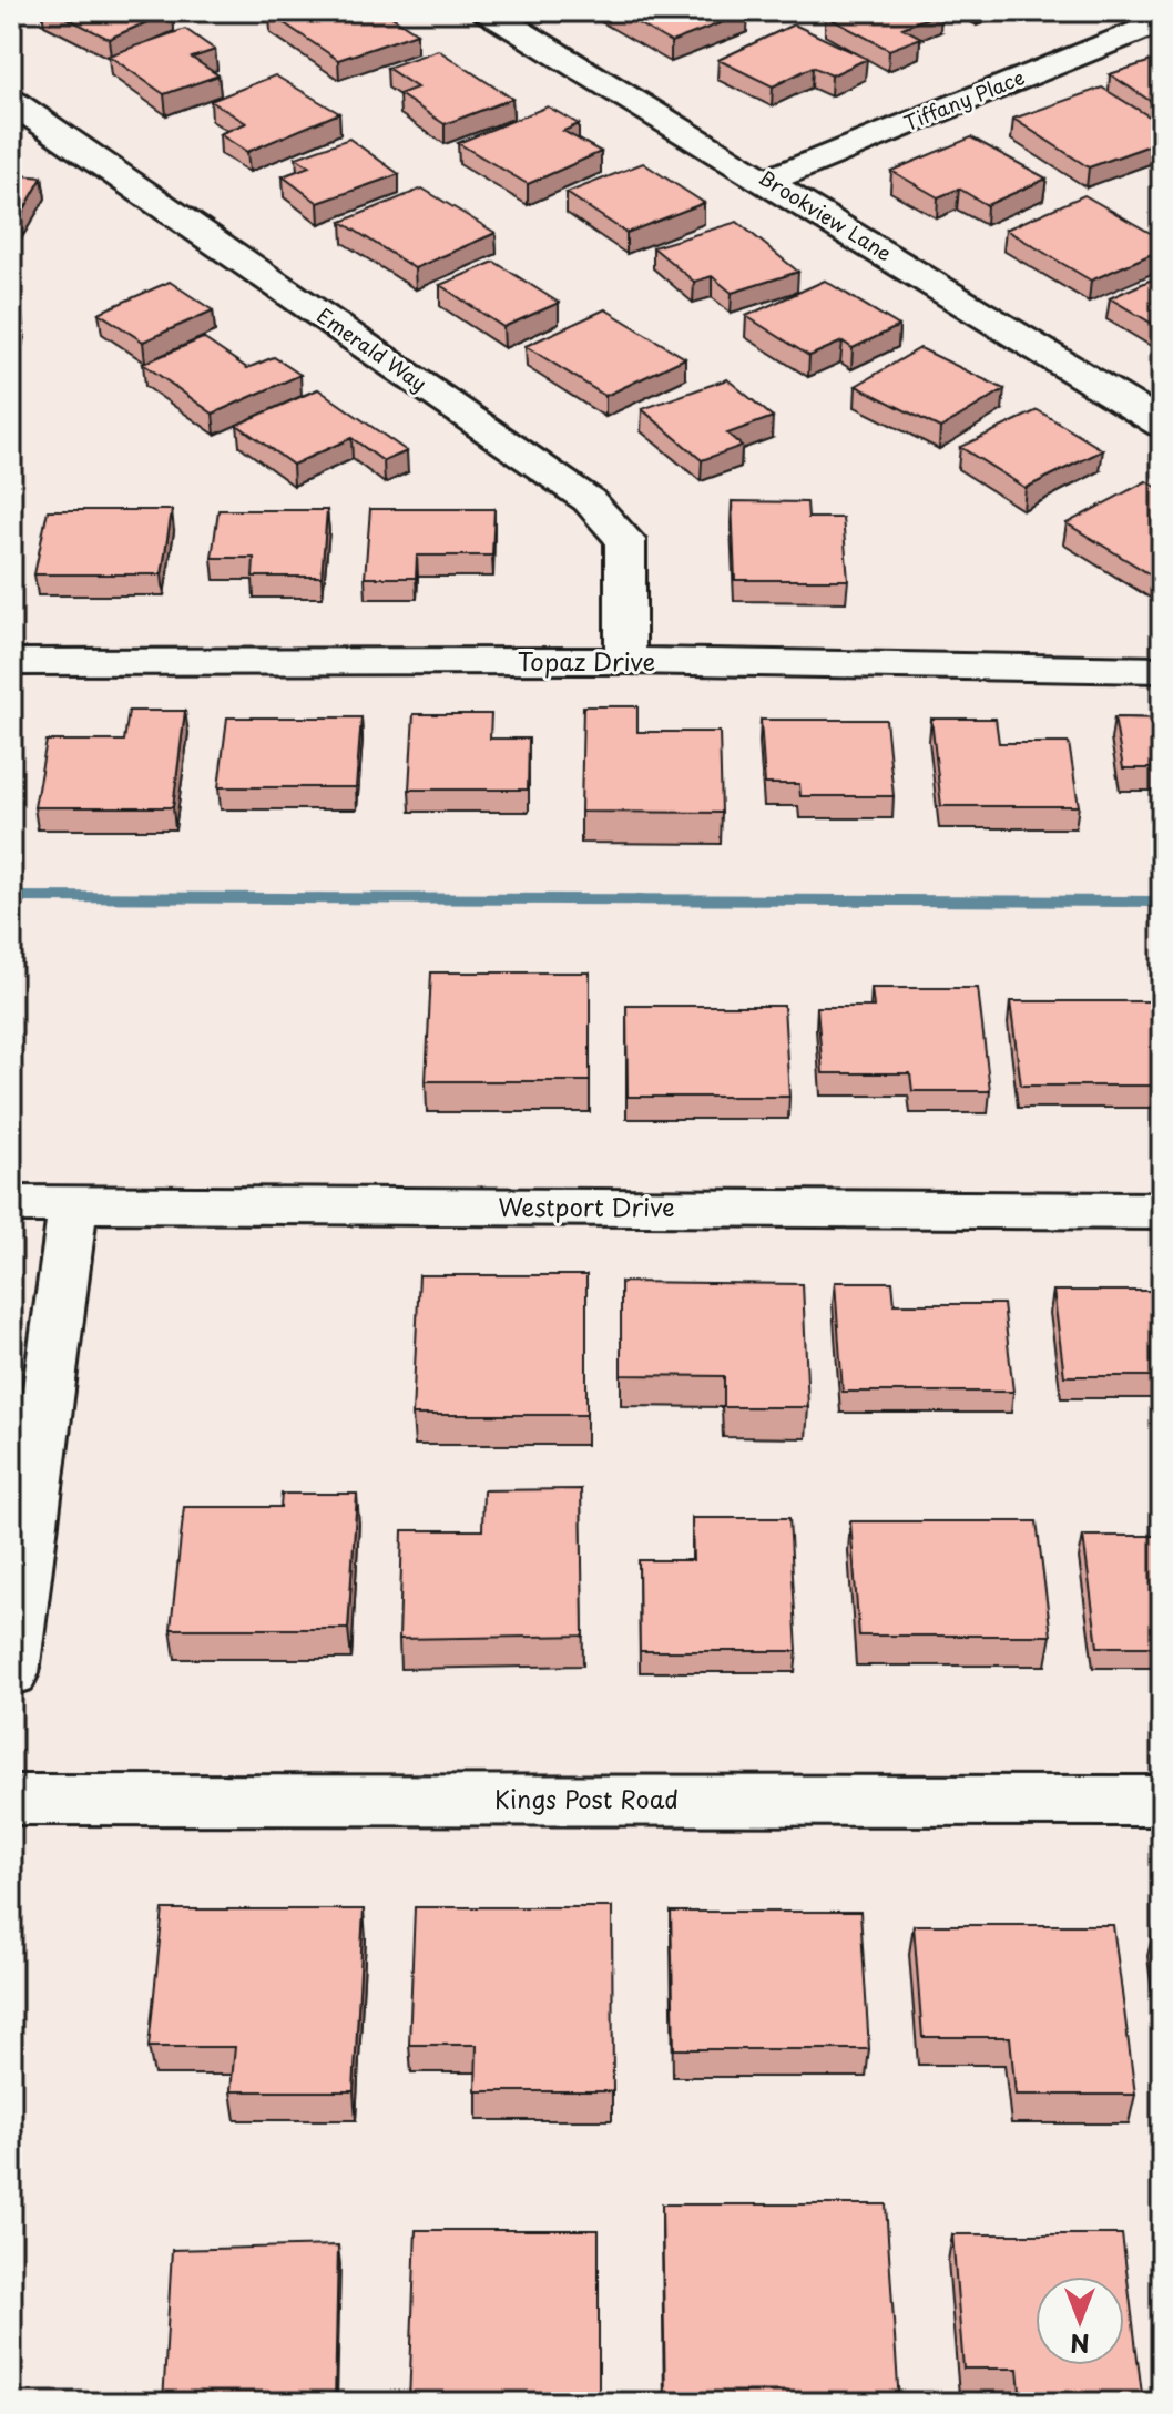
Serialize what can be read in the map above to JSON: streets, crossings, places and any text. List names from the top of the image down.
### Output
{
  "streets": {
    "street": [
      "Tiffany Place",
      "Brookview Lane",
      "Emerald Way",
      "Topaz Drive",
      "Westport Drive",
      "Kings Post Road"
    ]
  },
  "crossings": [
    ["Tiffany Place", "Brookview Lane"],
    ["Emerald Way", "Topaz Drive"]
  ],
  "north": "bottom"
}
